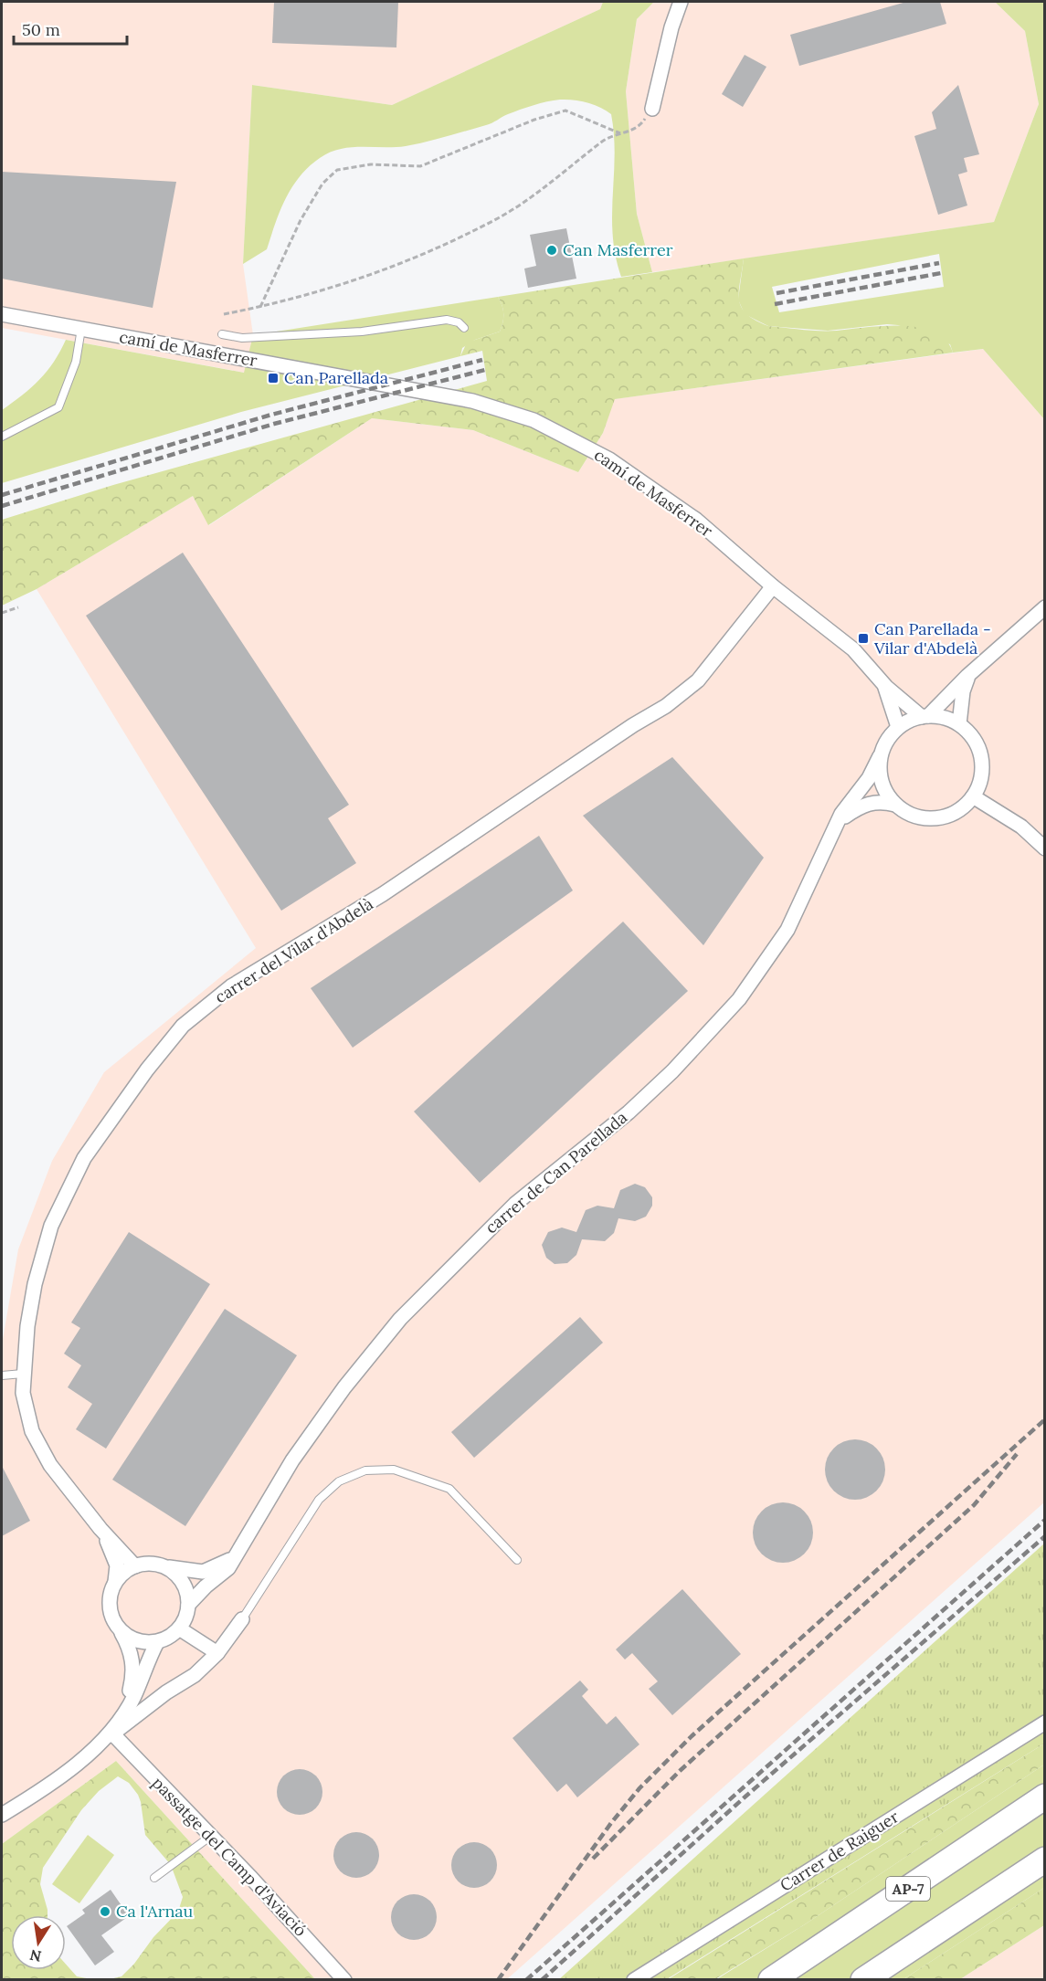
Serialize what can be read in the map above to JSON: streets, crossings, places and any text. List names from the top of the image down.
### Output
{
  "streets": {
    "highway": ["AP-7"],
    "street": [
      "camí de Masferrer",
      "carrer del Vilar d'Abdelà",
      "carrer de Can Parellada",
      "Carrer de Raiguer",
      "passatge del Camp d'Aviació"
    ]
  },
  "crossings": [
    ["camí de Masferrer", "carrer del Vilar d'Abdelà"],
    ["camí de Masferrer", "carrer de Can Parellada"],
    ["carrer del Vilar d'Abdelà", "carrer de Can Parellada"]
  ],
  "places": {
    "other": ["Can Masferrer", "Ca l'Arnau"],
    "transit": ["Can Parellada", "Can Parellada - Vilar d'Abdelà"]
  },
  "scale_bar": "50 m",
  "north": "bottom"
}
